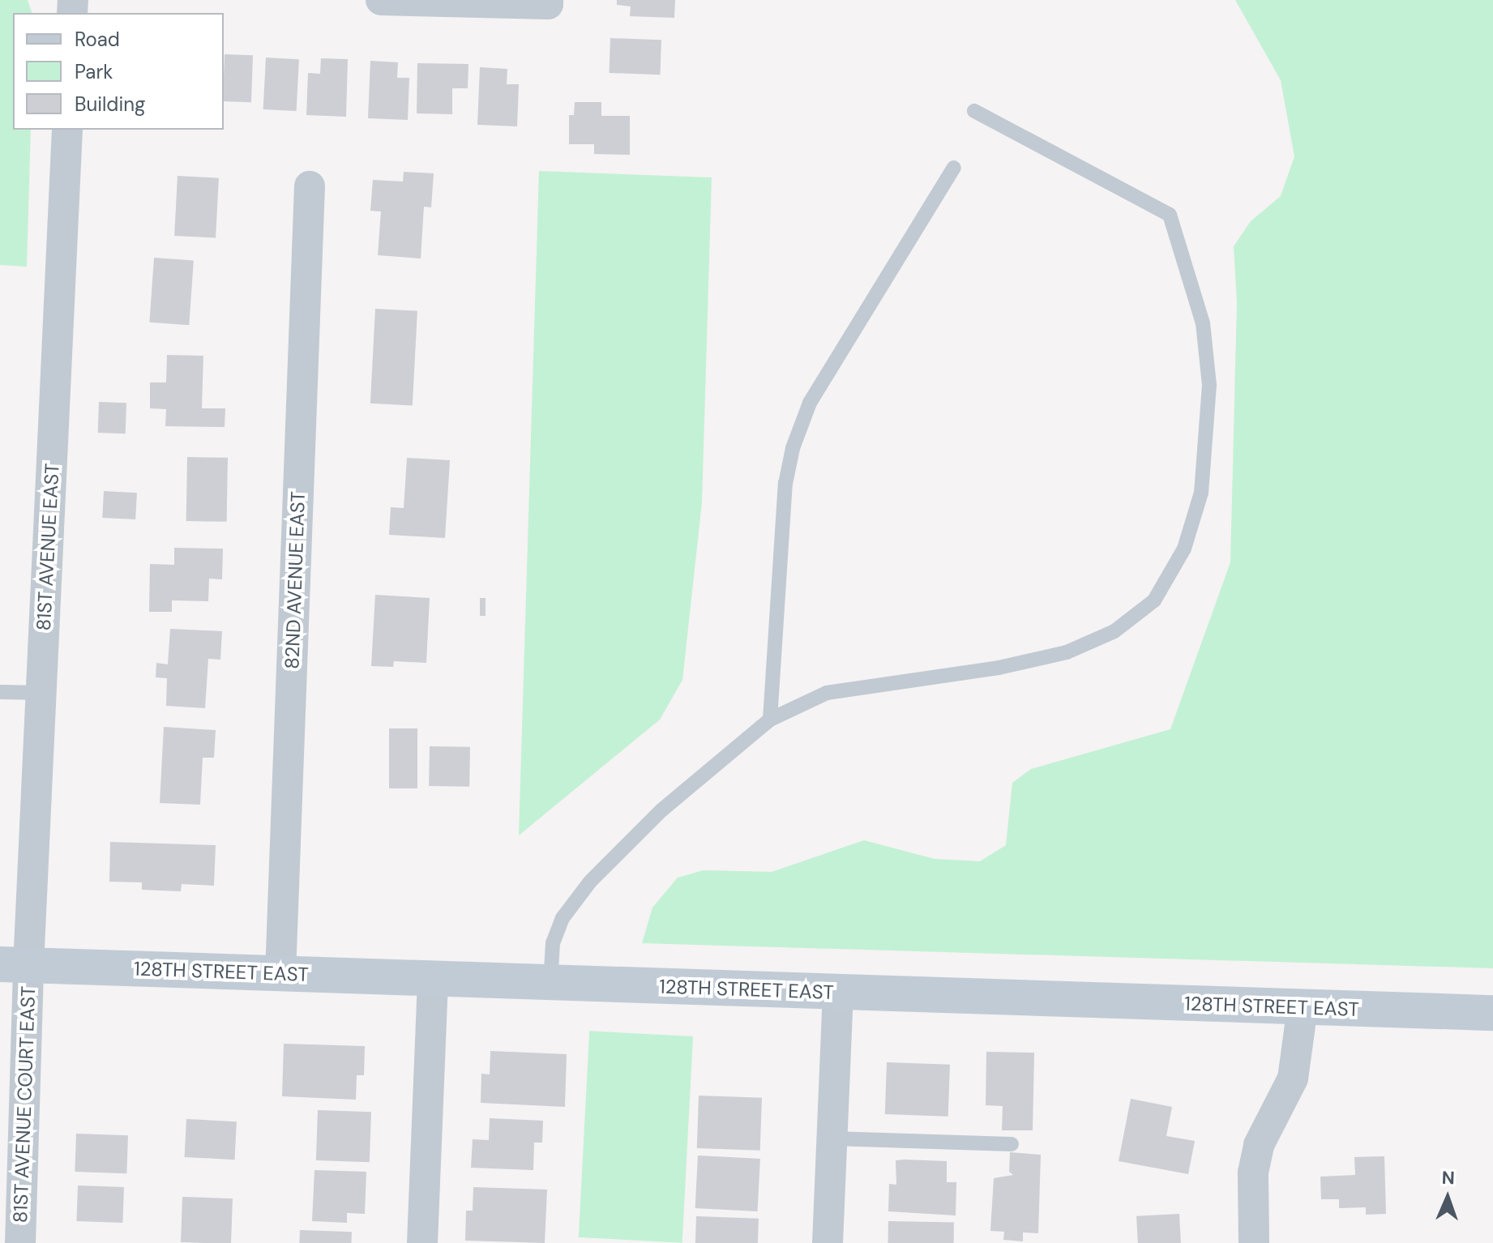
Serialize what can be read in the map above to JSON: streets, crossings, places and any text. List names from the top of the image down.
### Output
{
  "streets": {
    "street": [
      "81ST AVENUE EAST",
      "82ND AVENUE EAST",
      "128TH STREET EAST",
      "81ST AVENUE COURT EAST"
    ]
  },
  "crossings": [
    ["81ST AVENUE EAST", "128TH STREET EAST"],
    ["81ST AVENUE EAST", "81ST AVENUE COURT EAST"],
    ["82ND AVENUE EAST", "128TH STREET EAST"],
    ["128TH STREET EAST", "81ST AVENUE COURT EAST"]
  ],
  "legend": ["Road", "Park", "Building"],
  "north": "top"
}
